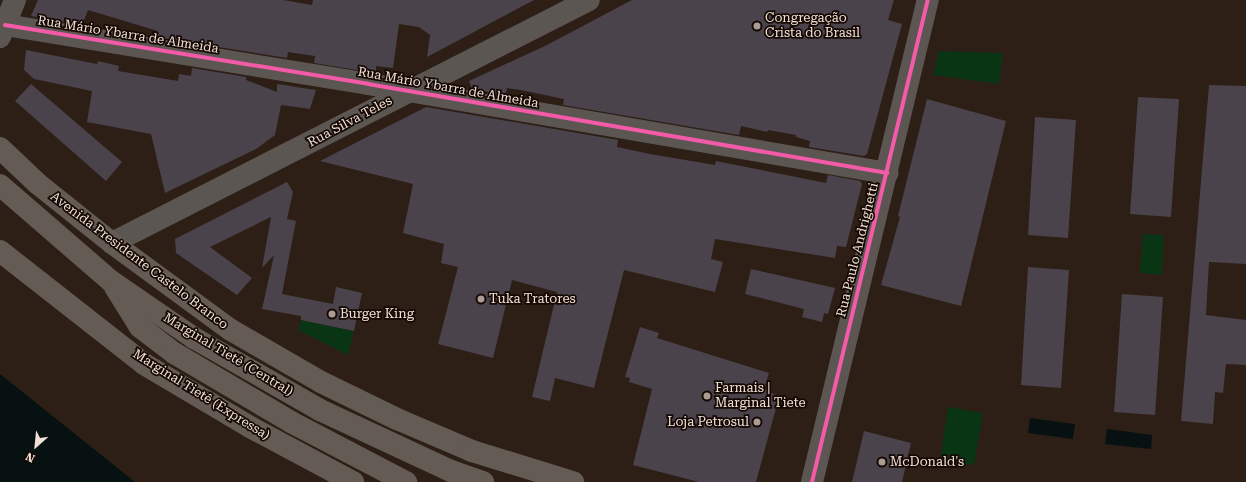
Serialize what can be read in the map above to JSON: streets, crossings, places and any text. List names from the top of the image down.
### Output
{
  "streets": {
    "highway": ["Avenida Presidente Castelo Branco", "Marginal Tietê (Central)", "Marginal Tietê (Expressa)"],
    "street": ["Rua Mário Ybarra de Almeida", "Rua Silva Teles", "Rua Paulo Andrighetti"]
  },
  "crossings": [
    ["Rua Mário Ybarra de Almeida", "Rua Silva Teles"],
    ["Rua Mário Ybarra de Almeida", "Rua Paulo Andrighetti"],
    ["Rua Silva Teles", "Avenida Presidente Castelo Branco"]
  ],
  "places": [
    "Congregação Crista do Brasil",
    "Tuka Tratores",
    "Burger King",
    "Farmais | Marginal Tiete",
    "Loja Petrosul",
    "McDonald's"
  ],
  "north": "bottom left"
}
